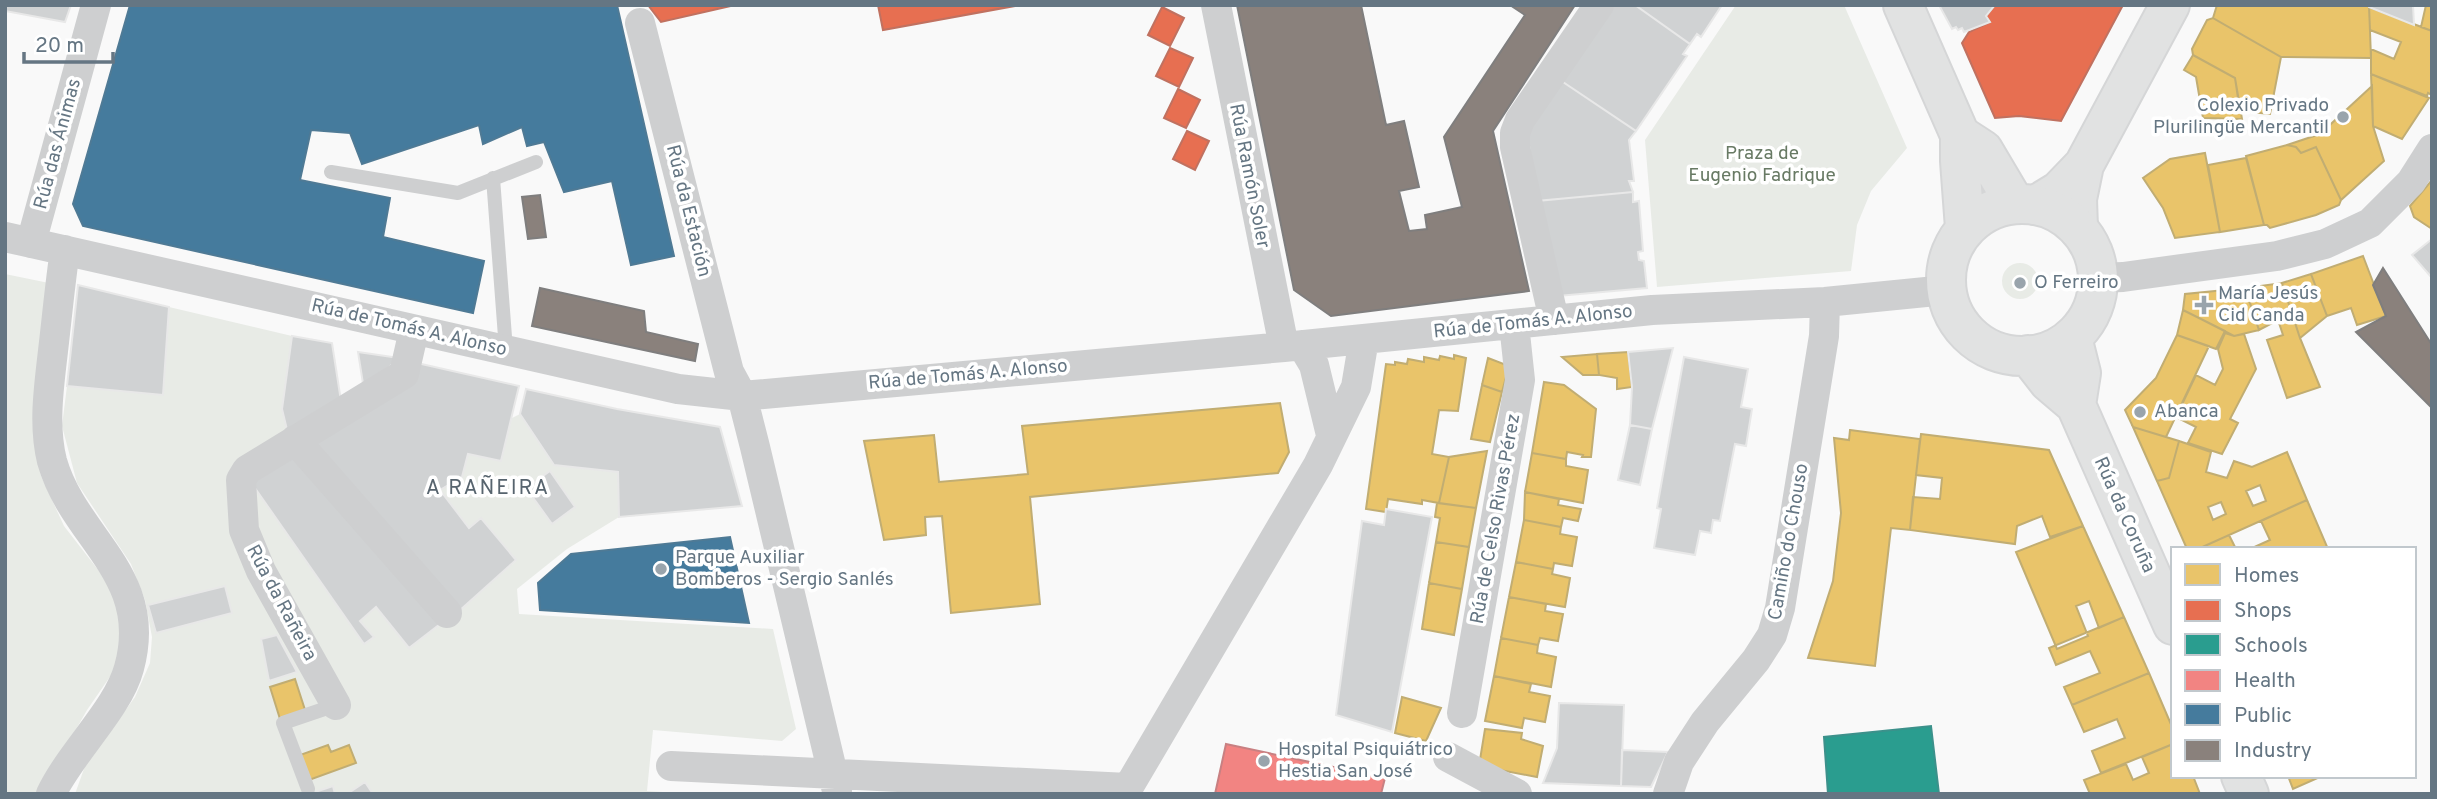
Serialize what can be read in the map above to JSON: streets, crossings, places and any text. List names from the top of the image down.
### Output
{
  "streets": {
    "main road": ["Rúa da Coruña"],
    "street": [
      "Rúa das Ánimas",
      "Rúa Ramón Soler",
      "Rúa da Estación",
      "Rúa de Tomás A. Alonso",
      "Rúa de Celso Rivas Pérez",
      "Camiño do Chouso",
      "Rúa da Rañeira"
    ]
  },
  "crossings": [
    ["Rúa das Ánimas", "Rúa de Tomás A. Alonso"],
    ["Rúa Ramón Soler", "Rúa de Tomás A. Alonso"],
    ["Rúa da Estación", "Rúa de Tomás A. Alonso"],
    ["Rúa de Tomás A. Alonso", "Rúa da Coruña"],
    ["Rúa de Tomás A. Alonso", "Rúa de Celso Rivas Pérez"],
    ["Rúa de Tomás A. Alonso", "Camiño do Chouso"],
    ["Rúa de Tomás A. Alonso", "Rúa da Rañeira"]
  ],
  "districts": ["A RAÑEIRA"],
  "parks": ["Praza de Eugenio Fadrique"],
  "places": {
    "other": [
      "Colexio Privado Plurilingüe Mercantil",
      "O Ferreiro",
      "Abanca",
      "Parque Auxiliar Bomberos - Sergio Sanlés",
      "Hospital Psiquiátrico Hestia San José"
    ],
    "health": ["María Jesús Cid Canda"]
  },
  "legend": [
    "Homes",
    "Shops",
    "Schools",
    "Health",
    "Public",
    "Industry"
  ],
  "scale_bar": "20 m"
}
